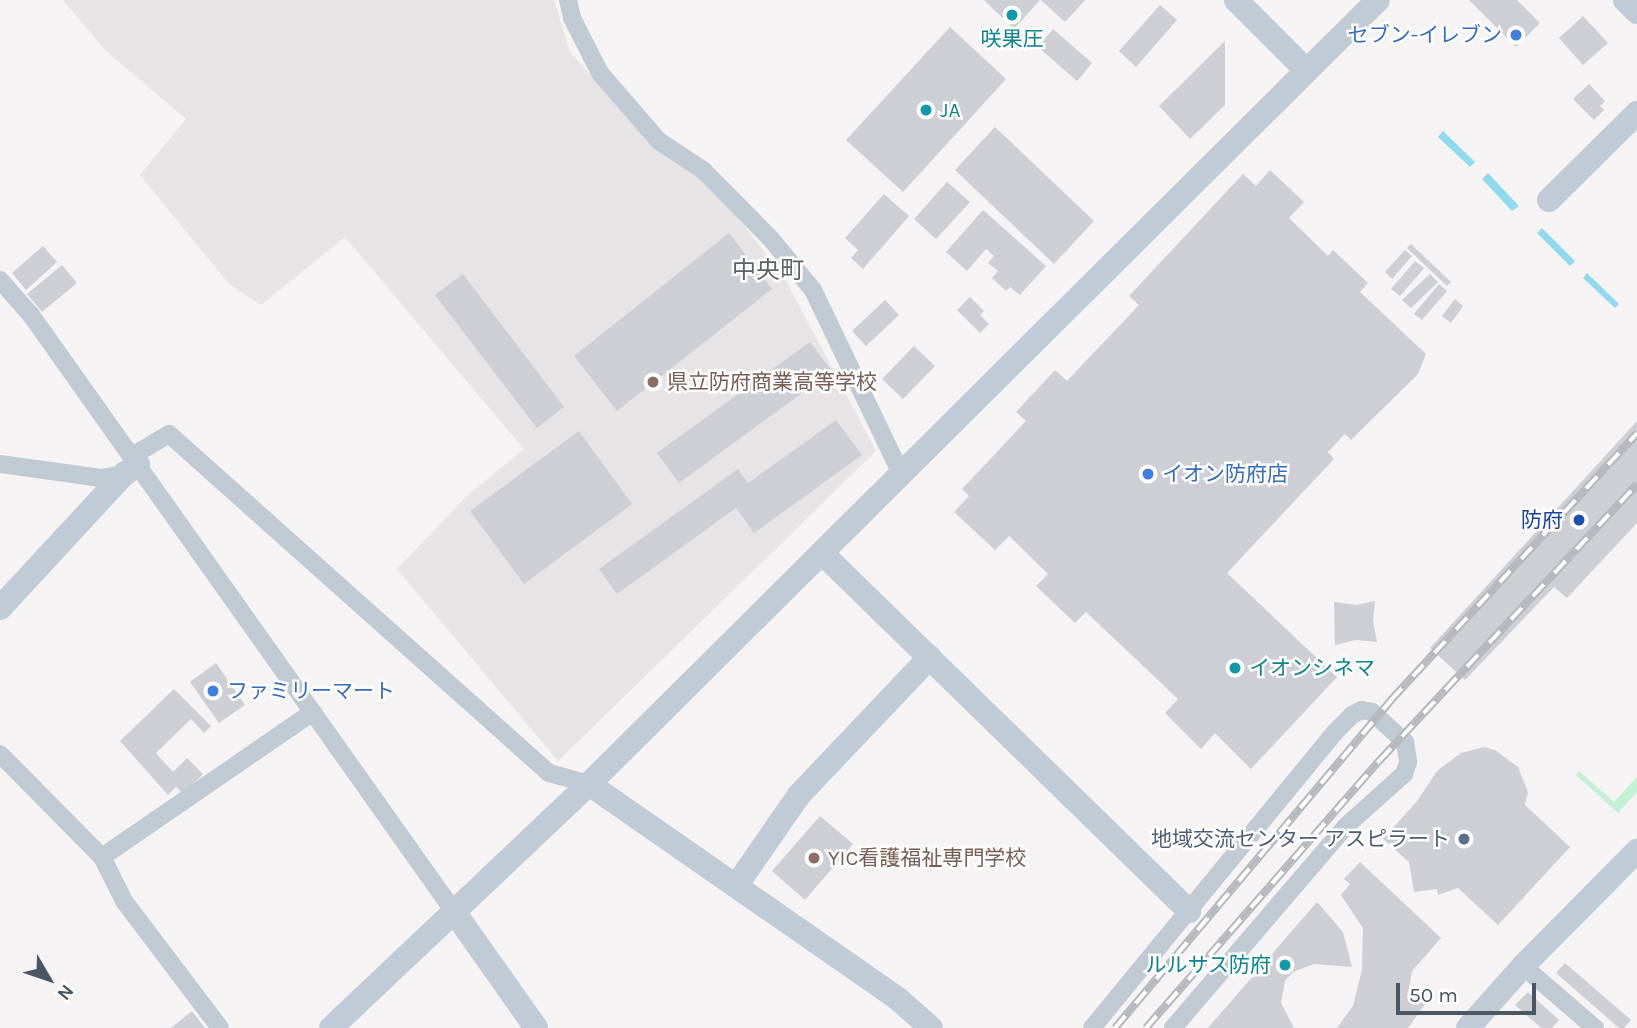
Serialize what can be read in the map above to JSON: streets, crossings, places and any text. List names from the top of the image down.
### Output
{
  "districts": ["中央町"],
  "places": [
    "咲果圧",
    "セブン-イレブン",
    "JA",
    "県立防府商業高等学校",
    "イオン防府店",
    "防府",
    "イオンシネマ",
    "ファミリーマート",
    "地域交流センター アスピラート",
    "YIC看護福祉専門学校",
    "ルルサス防府"
  ],
  "scale_bar": "50 m",
  "north": "bottom right"
}
